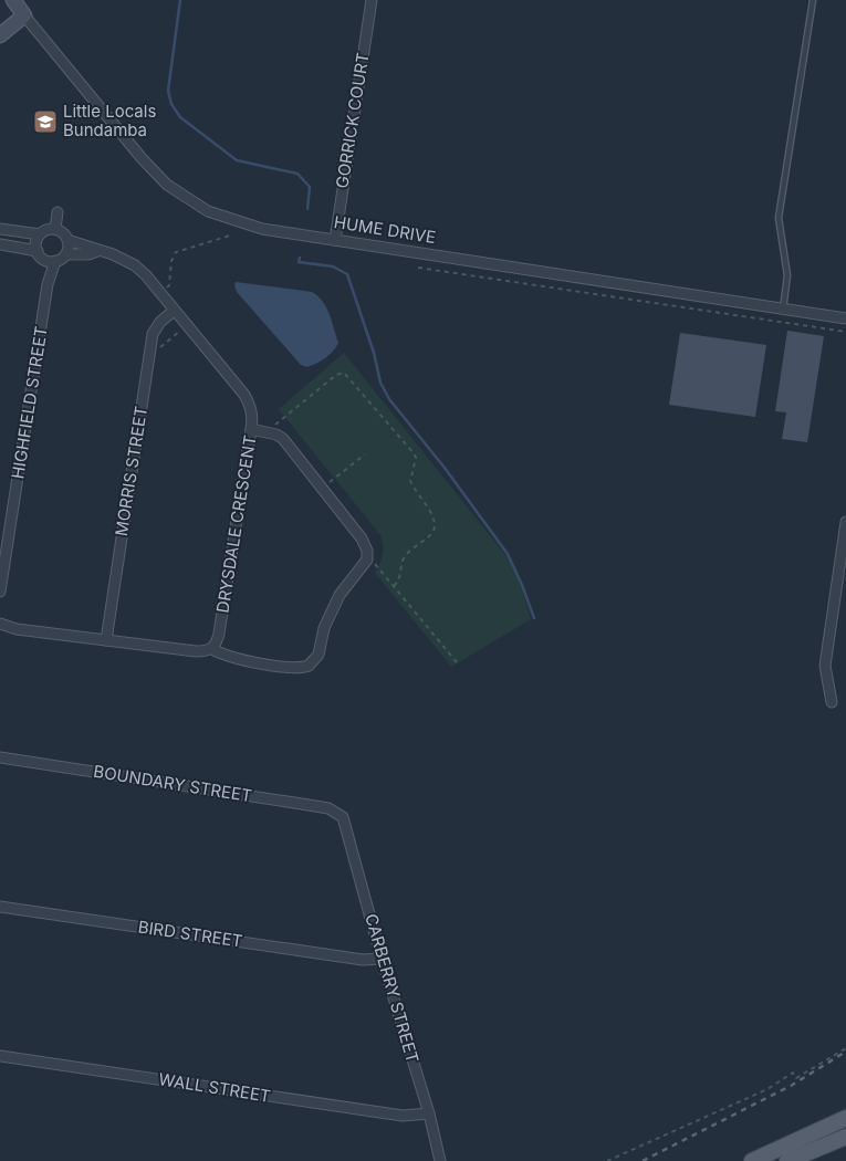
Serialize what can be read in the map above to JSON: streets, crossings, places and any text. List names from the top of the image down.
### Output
{
  "streets": {
    "street": [
      "GORRICK COURT",
      "HUME DRIVE",
      "HIGHFIELD STREET",
      "MORRIS STREET",
      "DRYSDALE CRESCENT",
      "BOUNDARY STREET",
      "BIRD STREET",
      "CARBERRY STREET",
      "WALL STREET"
    ]
  },
  "crossings": [
    ["GORRICK COURT", "HUME DRIVE"],
    ["HIGHFIELD STREET", "DRYSDALE CRESCENT"],
    ["MORRIS STREET", "DRYSDALE CRESCENT"],
    ["BOUNDARY STREET", "CARBERRY STREET"],
    ["BIRD STREET", "CARBERRY STREET"],
    ["CARBERRY STREET", "WALL STREET"]
  ],
  "places": {
    "school or university": ["Little Locals Bundamba"]
  }
}
